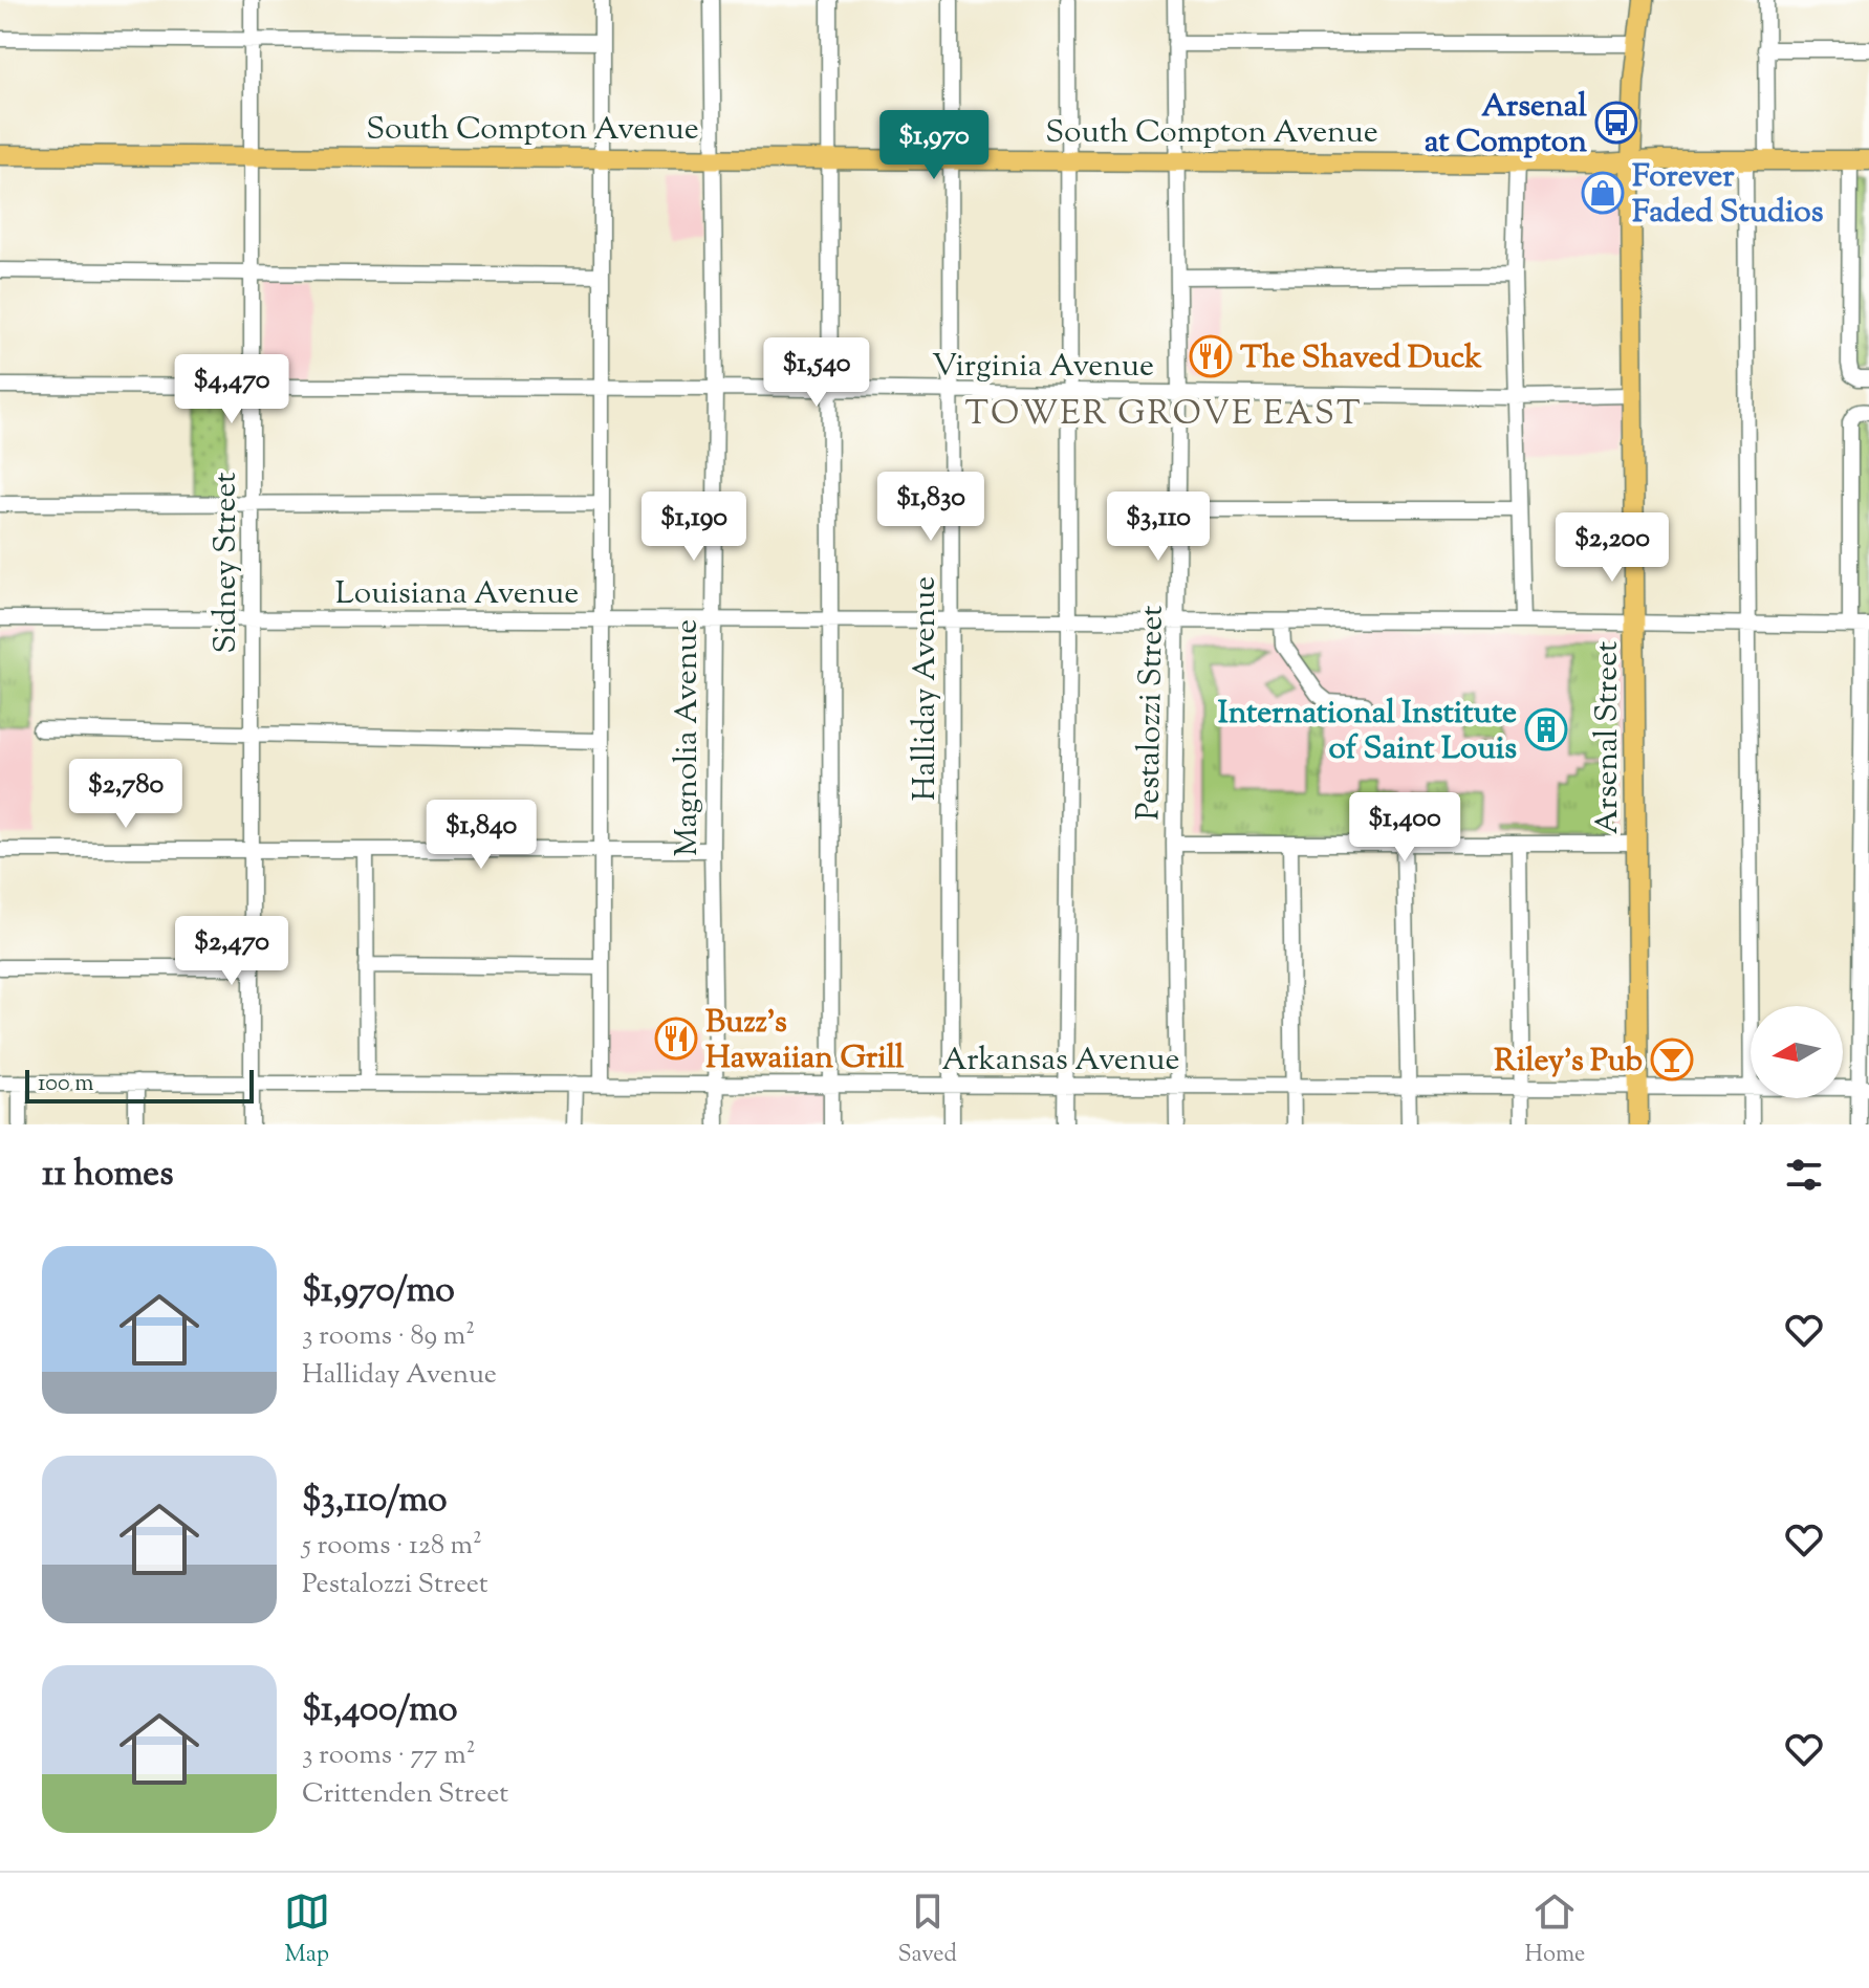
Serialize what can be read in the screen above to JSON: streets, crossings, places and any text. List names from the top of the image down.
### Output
{
  "streets": {
    "main road": ["South Compton Avenue", "Arsenal Street"],
    "street": [
      "Virginia Avenue",
      "Sidney Street",
      "Louisiana Avenue",
      "Halliday Avenue",
      "Pestalozzi Street",
      "Magnolia Avenue",
      "Arkansas Avenue"
    ]
  },
  "crossings": [
    ["South Compton Avenue", "Sidney Street"],
    ["South Compton Avenue", "Halliday Avenue"],
    ["South Compton Avenue", "Pestalozzi Street"],
    ["South Compton Avenue", "Magnolia Avenue"],
    ["South Compton Avenue", "Arsenal Street"],
    ["Virginia Avenue", "Sidney Street"],
    ["Virginia Avenue", "Halliday Avenue"],
    ["Virginia Avenue", "Pestalozzi Street"],
    ["Virginia Avenue", "Magnolia Avenue"],
    ["Virginia Avenue", "Arsenal Street"],
    ["Sidney Street", "Louisiana Avenue"],
    ["Sidney Street", "Arkansas Avenue"],
    ["Louisiana Avenue", "Halliday Avenue"],
    ["Louisiana Avenue", "Pestalozzi Street"],
    ["Louisiana Avenue", "Magnolia Avenue"],
    ["Louisiana Avenue", "Arsenal Street"],
    ["Halliday Avenue", "Arkansas Avenue"],
    ["Pestalozzi Street", "Arkansas Avenue"],
    ["Magnolia Avenue", "Arkansas Avenue"],
    ["Arsenal Street", "Arkansas Avenue"]
  ],
  "districts": ["TOWER GROVE EAST"],
  "places": {
    "bus stop": ["Arsenal at Compton"],
    "shop": ["Forever Faded Studios"],
    "restaurant": ["The Shaved Duck", "Buzz’s Hawaiian Grill"],
    "building": ["International Institute of Saint Louis"],
    "bar": ["Riley's Pub"]
  },
  "scale_bar": "100 m",
  "north": "left",
  "page": {
    "price": [
      "$1,970",
      "$1,540",
      "$4,470",
      "$1,830",
      "$1,190",
      "$3,110",
      "$2,200",
      "$2,780",
      "$1,400",
      "$1,840",
      "$2,470"
    ],
    "scale": "100 m",
    "heading": "11 homes",
    "list": [
      {
        "name": "$1,970/mo",
        "note": "3 rooms · 89 m² · Halliday Avenue"
      },
      {
        "name": "$3,110/mo",
        "note": "5 rooms · 128 m² · Pestalozzi Street"
      },
      {
        "name": "$1,400/mo",
        "note": "3 rooms · 77 m² · Crittenden Street"
      }
    ],
    "tabs": ["Map", "Saved", "Home"]
  }
}
